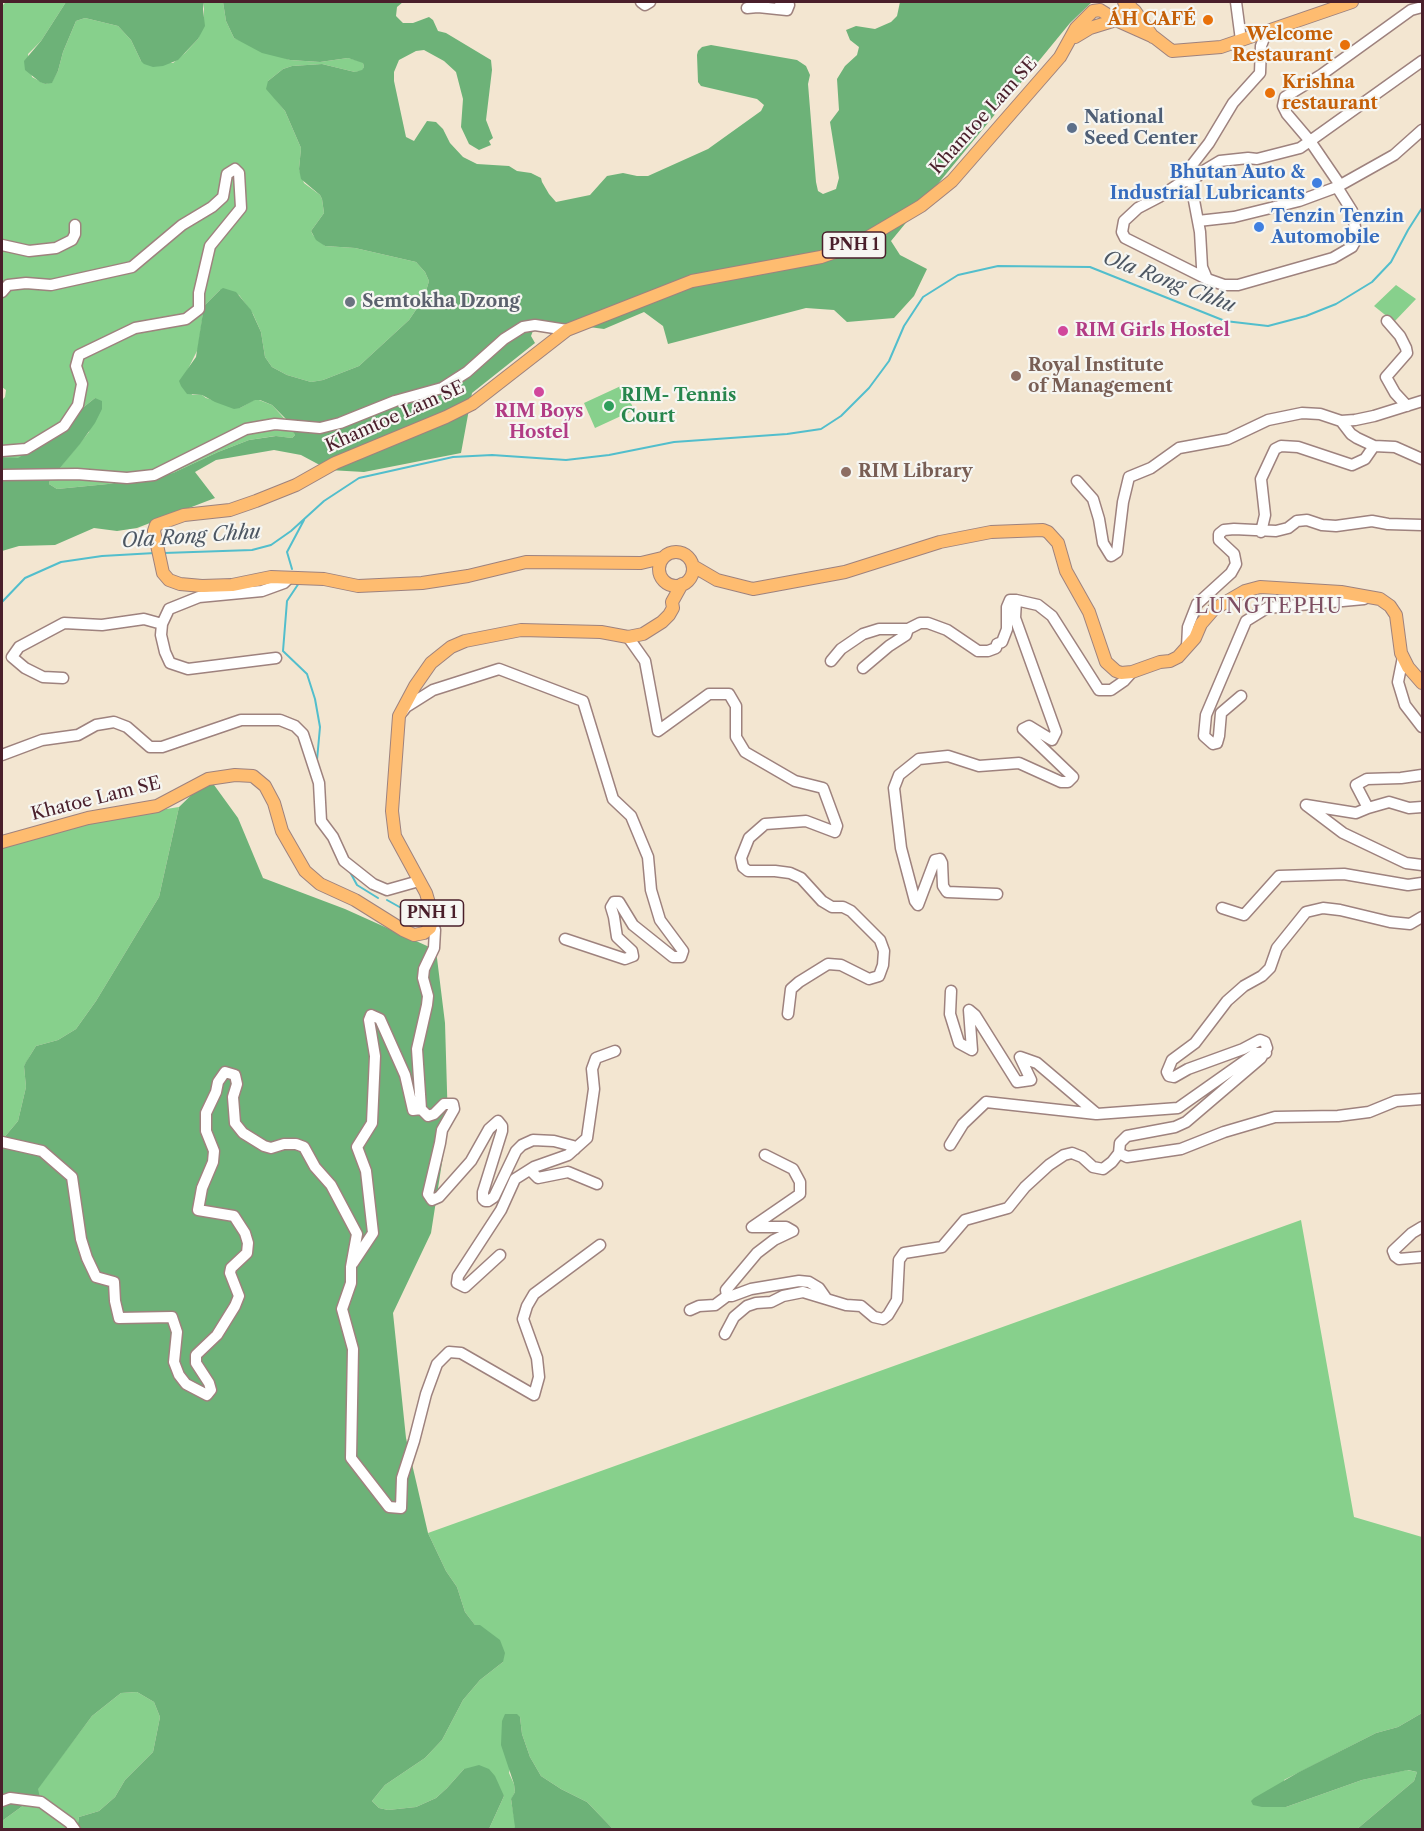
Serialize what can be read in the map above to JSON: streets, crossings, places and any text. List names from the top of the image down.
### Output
{
  "streets": {
    "main road": ["Khamtoe Lam SE", "PNH 1", "Khatoe Lam SE"]
  },
  "crossings": [
    ["Khamtoe Lam SE", "PNH 1"],
    ["PNH 1", "Khatoe Lam SE"]
  ],
  "districts": ["LUNGTEPHU"],
  "water": ["Ola Rong Chhu"],
  "places": [
    "ÁH CAFÉ",
    "Welcome Restaurant",
    "Krishna restaurant",
    "National Seed Center",
    "Bhutan Auto & Industrial Lubricants",
    "Tenzin Tenzin Automobile",
    "Semtokha Dzong",
    "RIM Girls Hostel",
    "Royal Institute of Management",
    "RIM Boys Hostel",
    "RIM- Tennis Court",
    "RIM Library"
  ]
}
